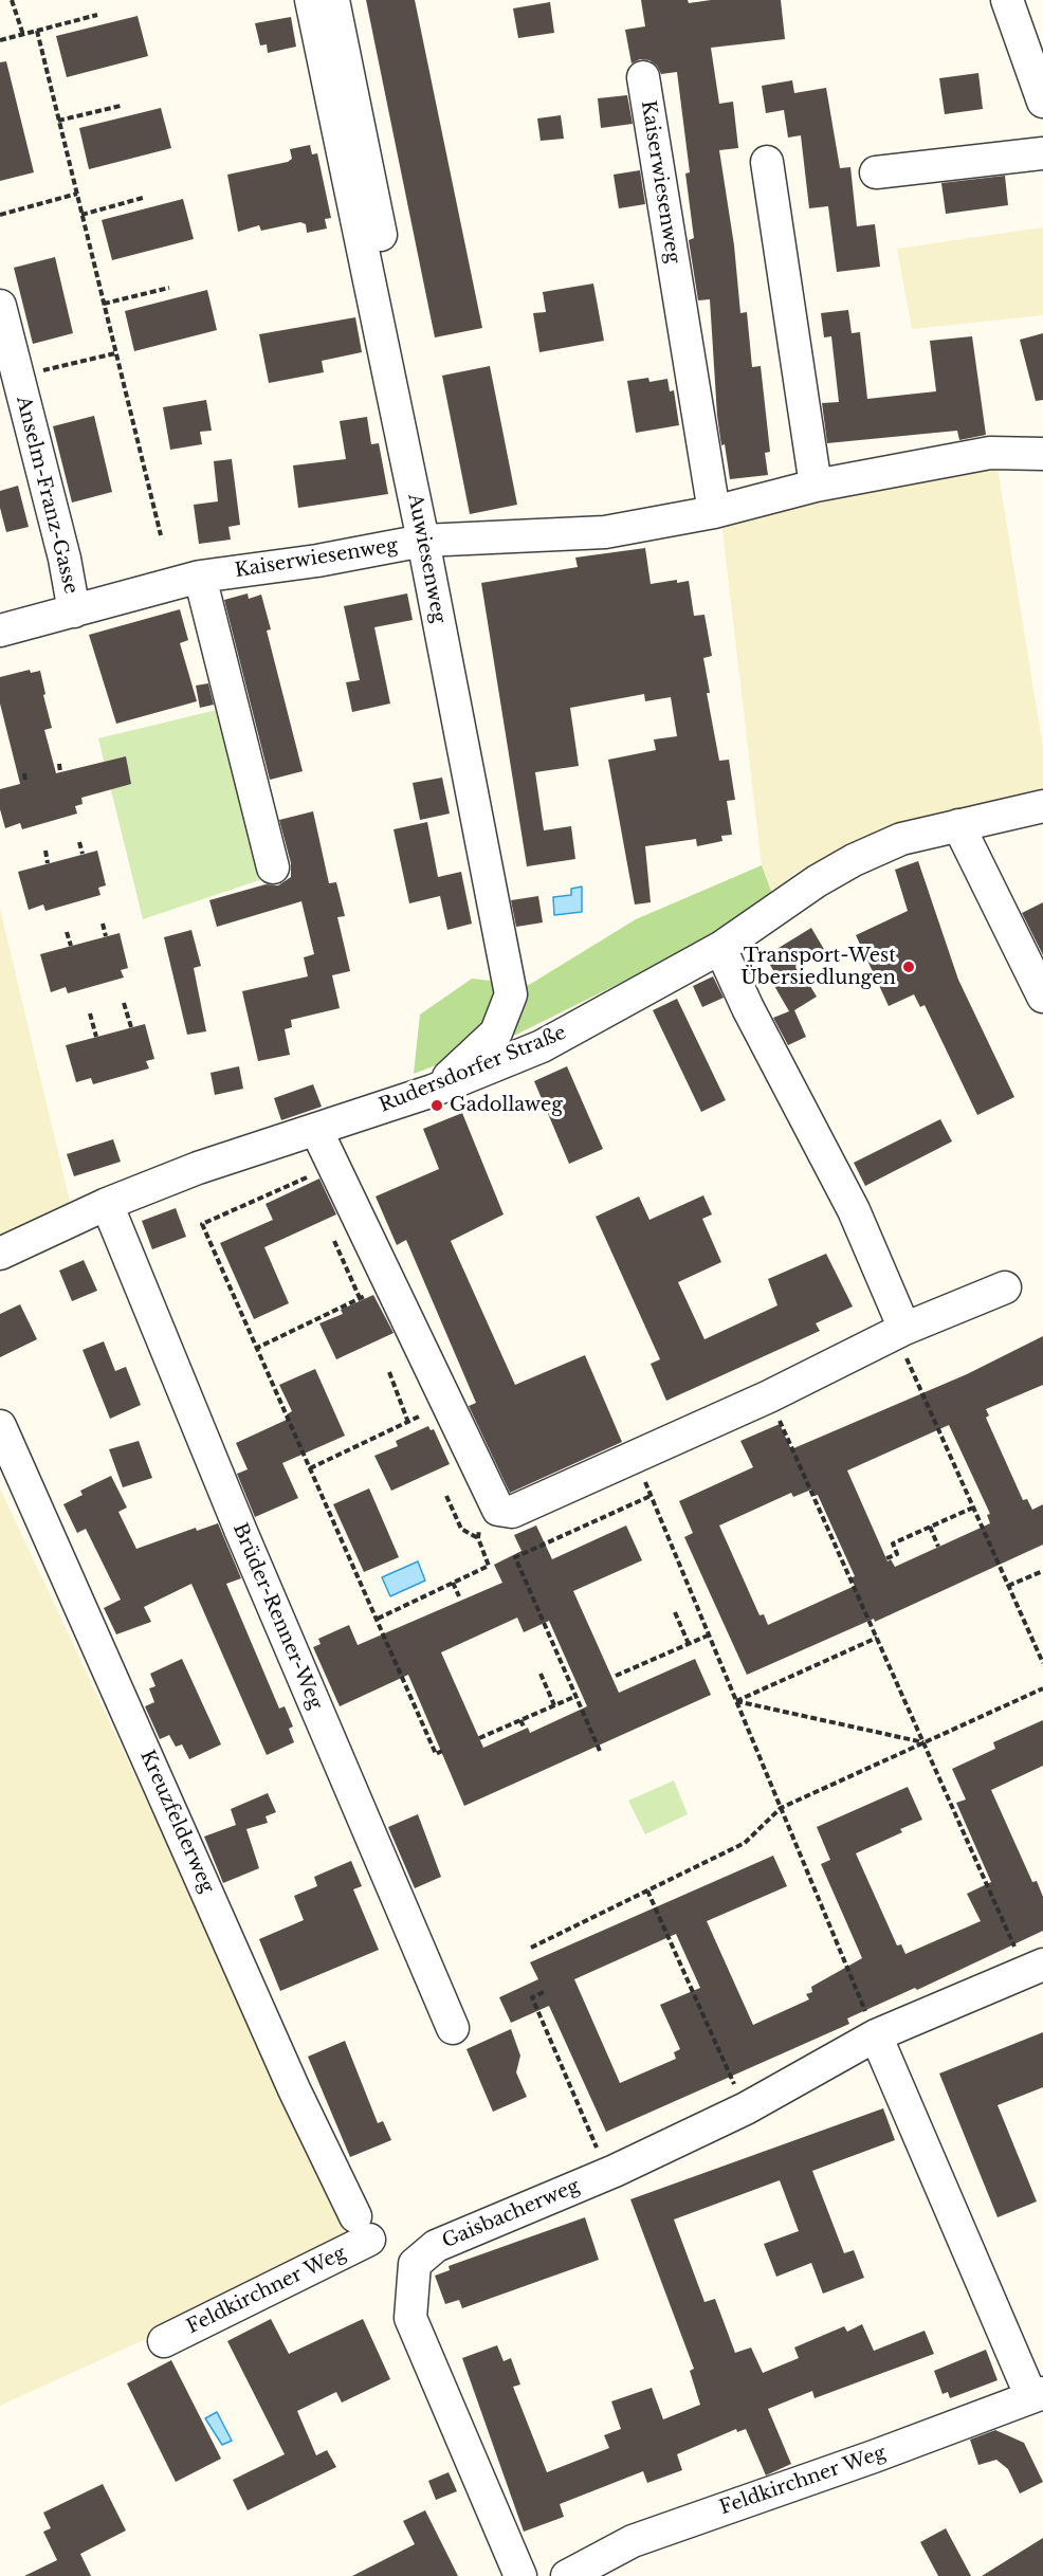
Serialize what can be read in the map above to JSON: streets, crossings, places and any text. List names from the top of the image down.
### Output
{
  "streets": {
    "street": [
      "Kaiserwiesenweg",
      "Anselm-Franz-Gasse",
      "Auwiesenweg",
      "Rudersdorfer Straße",
      "Brüder-Renner-Weg",
      "Kreuzfelderweg",
      "Gaisbacherweg",
      "Feldkirchner Weg"
    ]
  },
  "crossings": [
    ["Kaiserwiesenweg", "Anselm-Franz-Gasse"],
    ["Kaiserwiesenweg", "Auwiesenweg"],
    ["Auwiesenweg", "Rudersdorfer Straße"],
    ["Rudersdorfer Straße", "Brüder-Renner-Weg"],
    ["Kreuzfelderweg", "Feldkirchner Weg"]
  ],
  "places": ["Transport-West Übersiedlungen", "Gadollaweg"]
}
